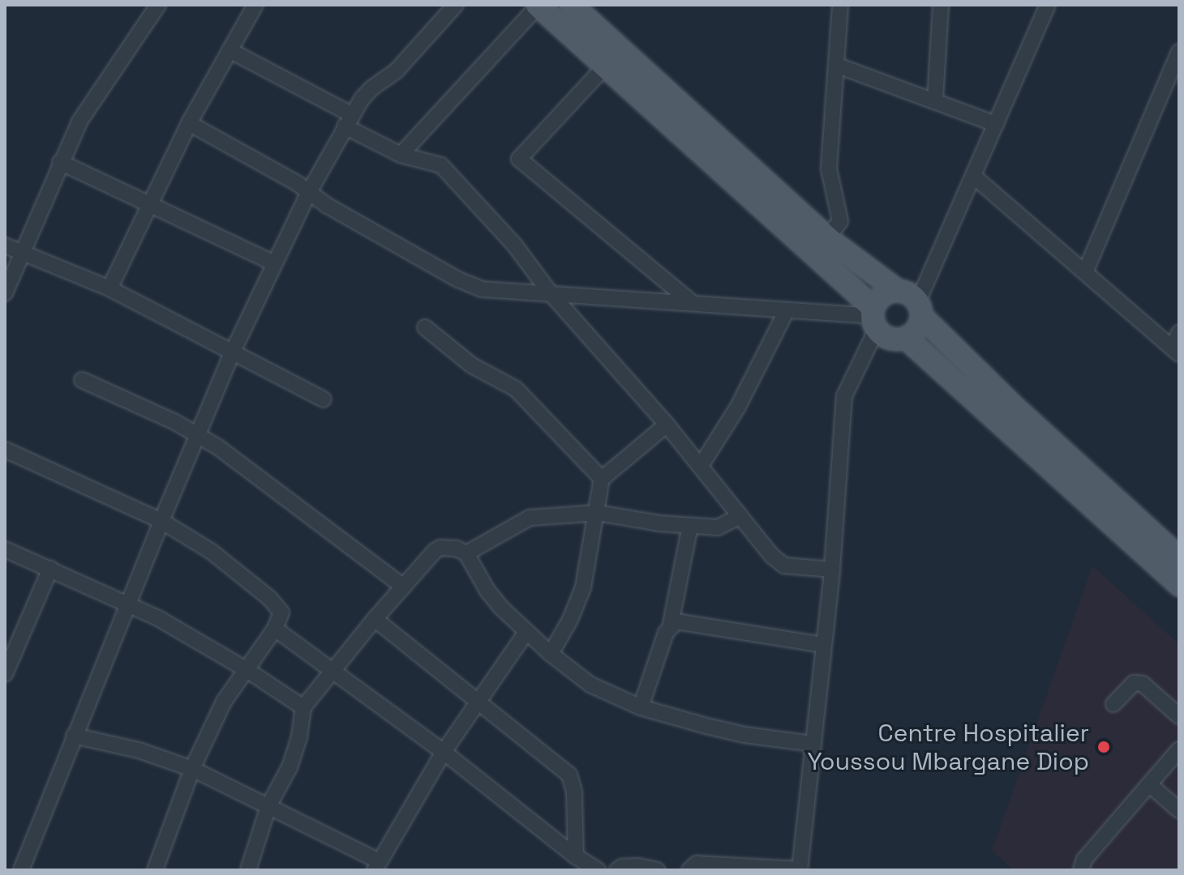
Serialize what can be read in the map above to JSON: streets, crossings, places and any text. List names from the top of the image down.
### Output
{
  "places": ["Centre Hospitalier Youssou Mbargane Diop"]
}
